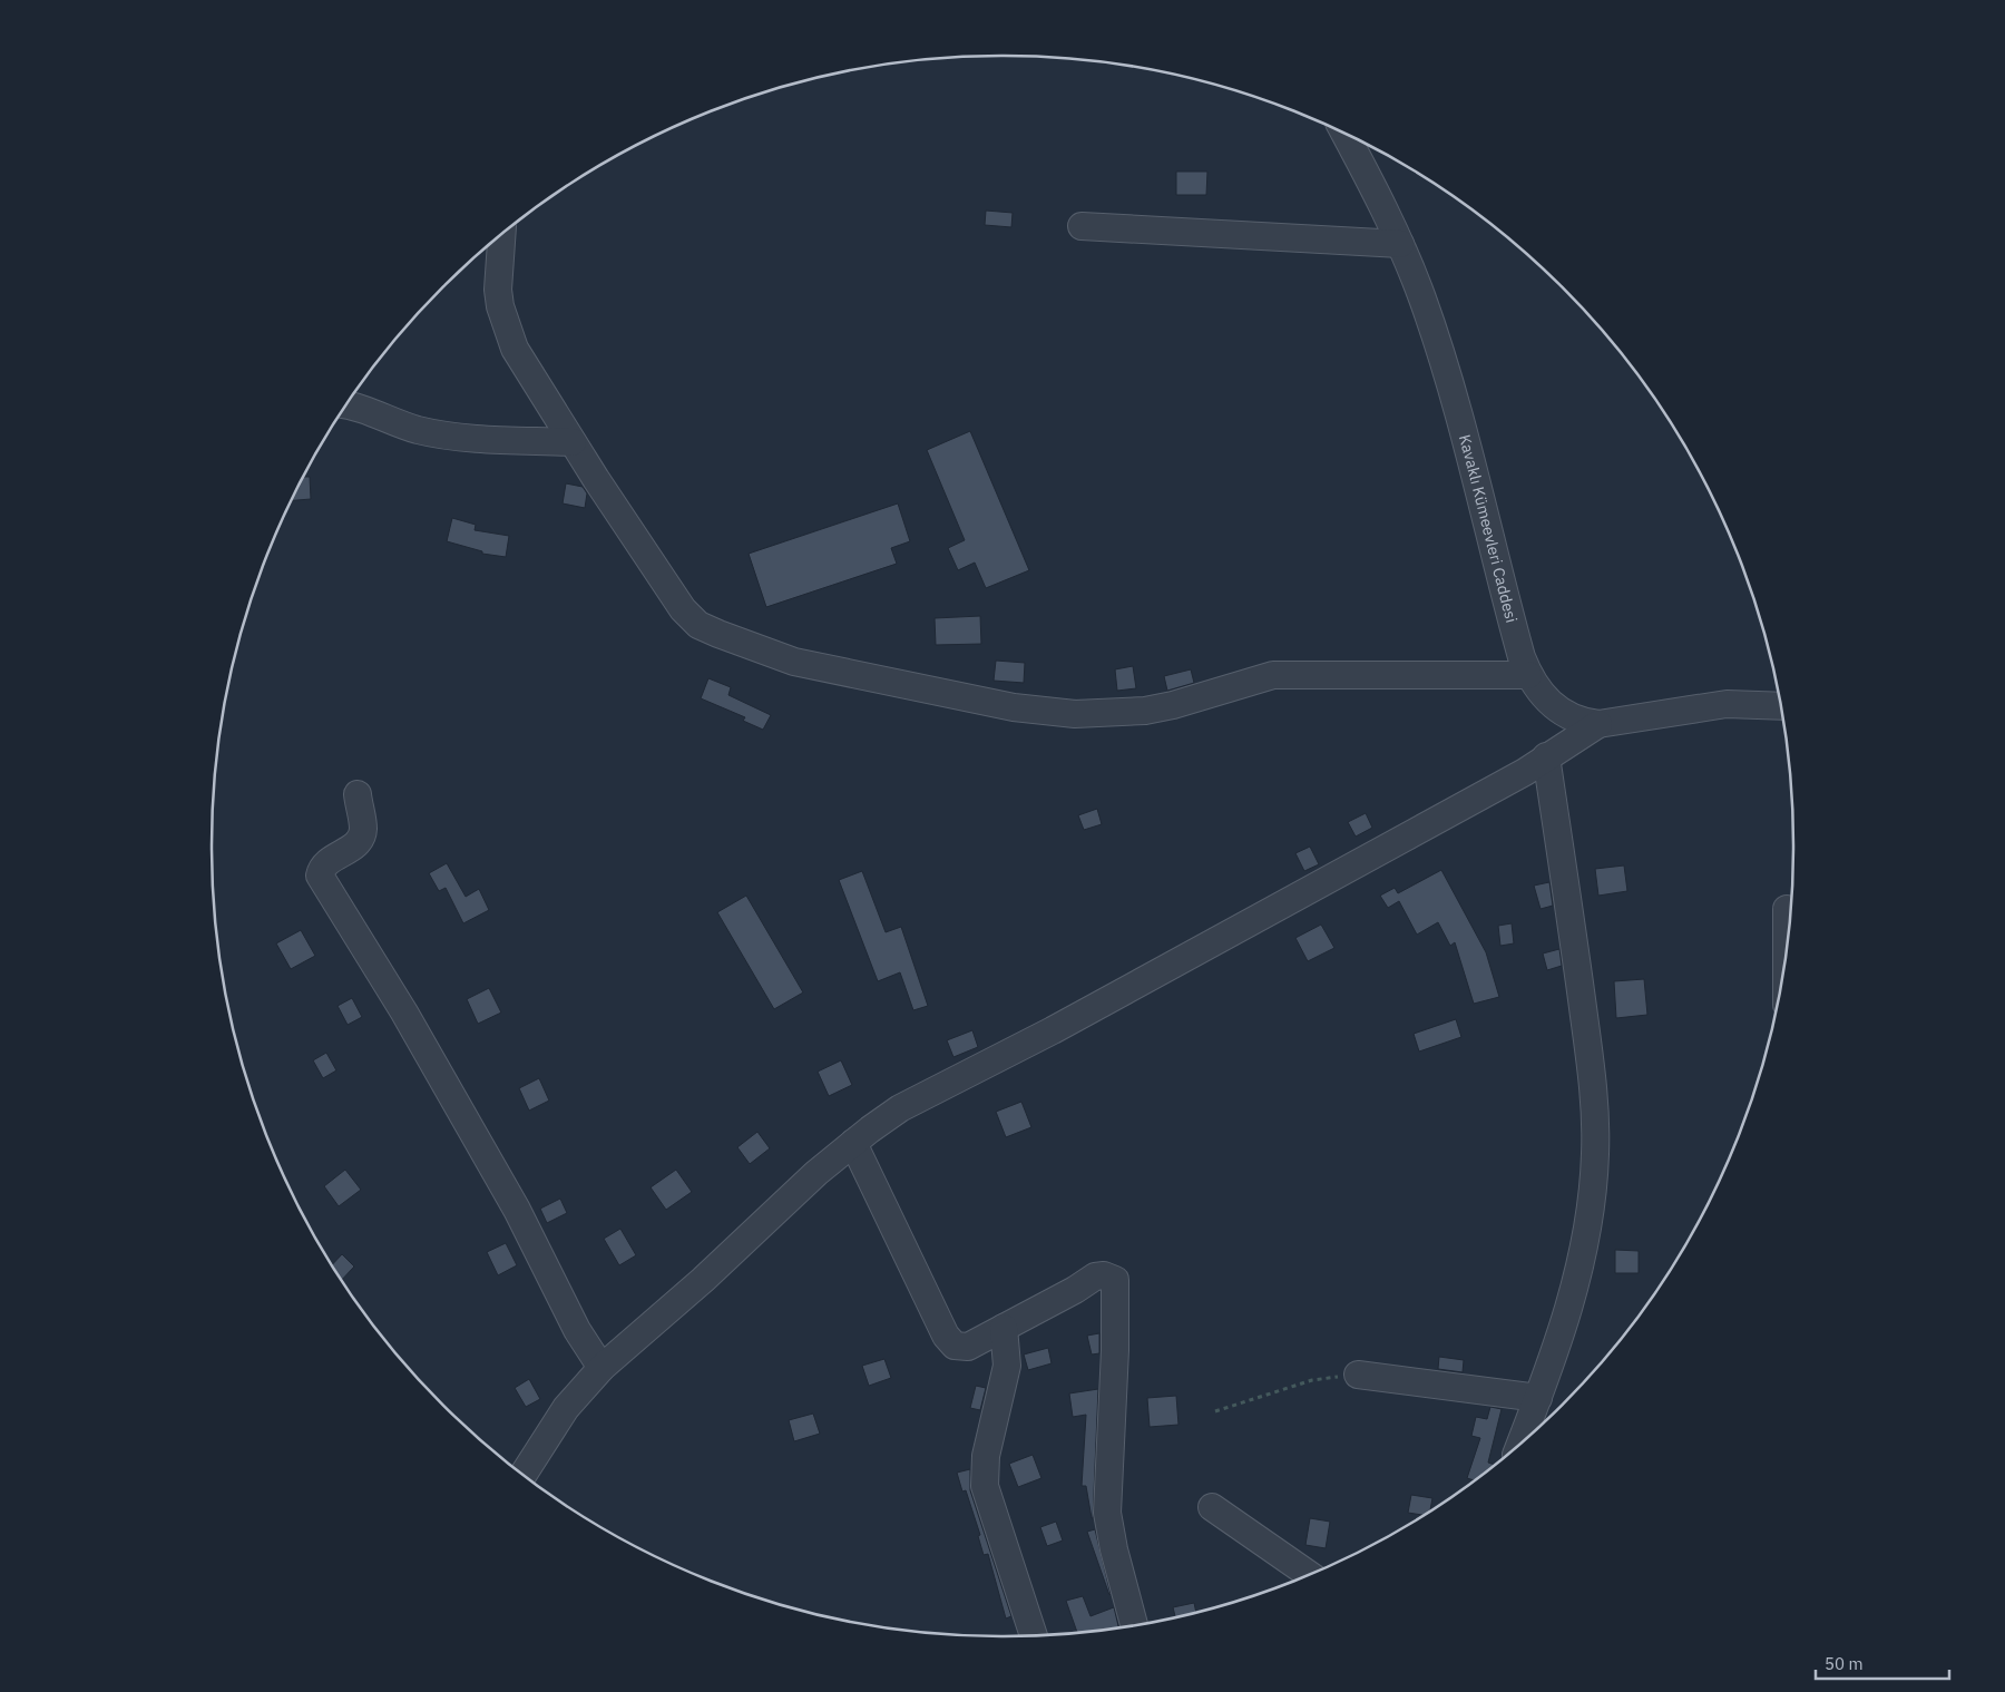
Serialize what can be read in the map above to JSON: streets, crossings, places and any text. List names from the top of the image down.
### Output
{
  "streets": {
    "street": ["Kavaklı Kümeevleri Caddesi"]
  },
  "scale_bar": "50 m"
}
